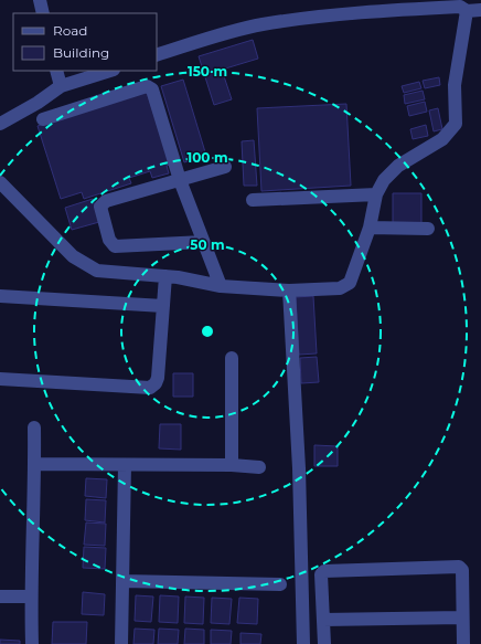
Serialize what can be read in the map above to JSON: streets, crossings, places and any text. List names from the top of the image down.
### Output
{
  "legend": ["Road", "Building"],
  "rings": ["150 m", "100 m", "50 m"]
}
